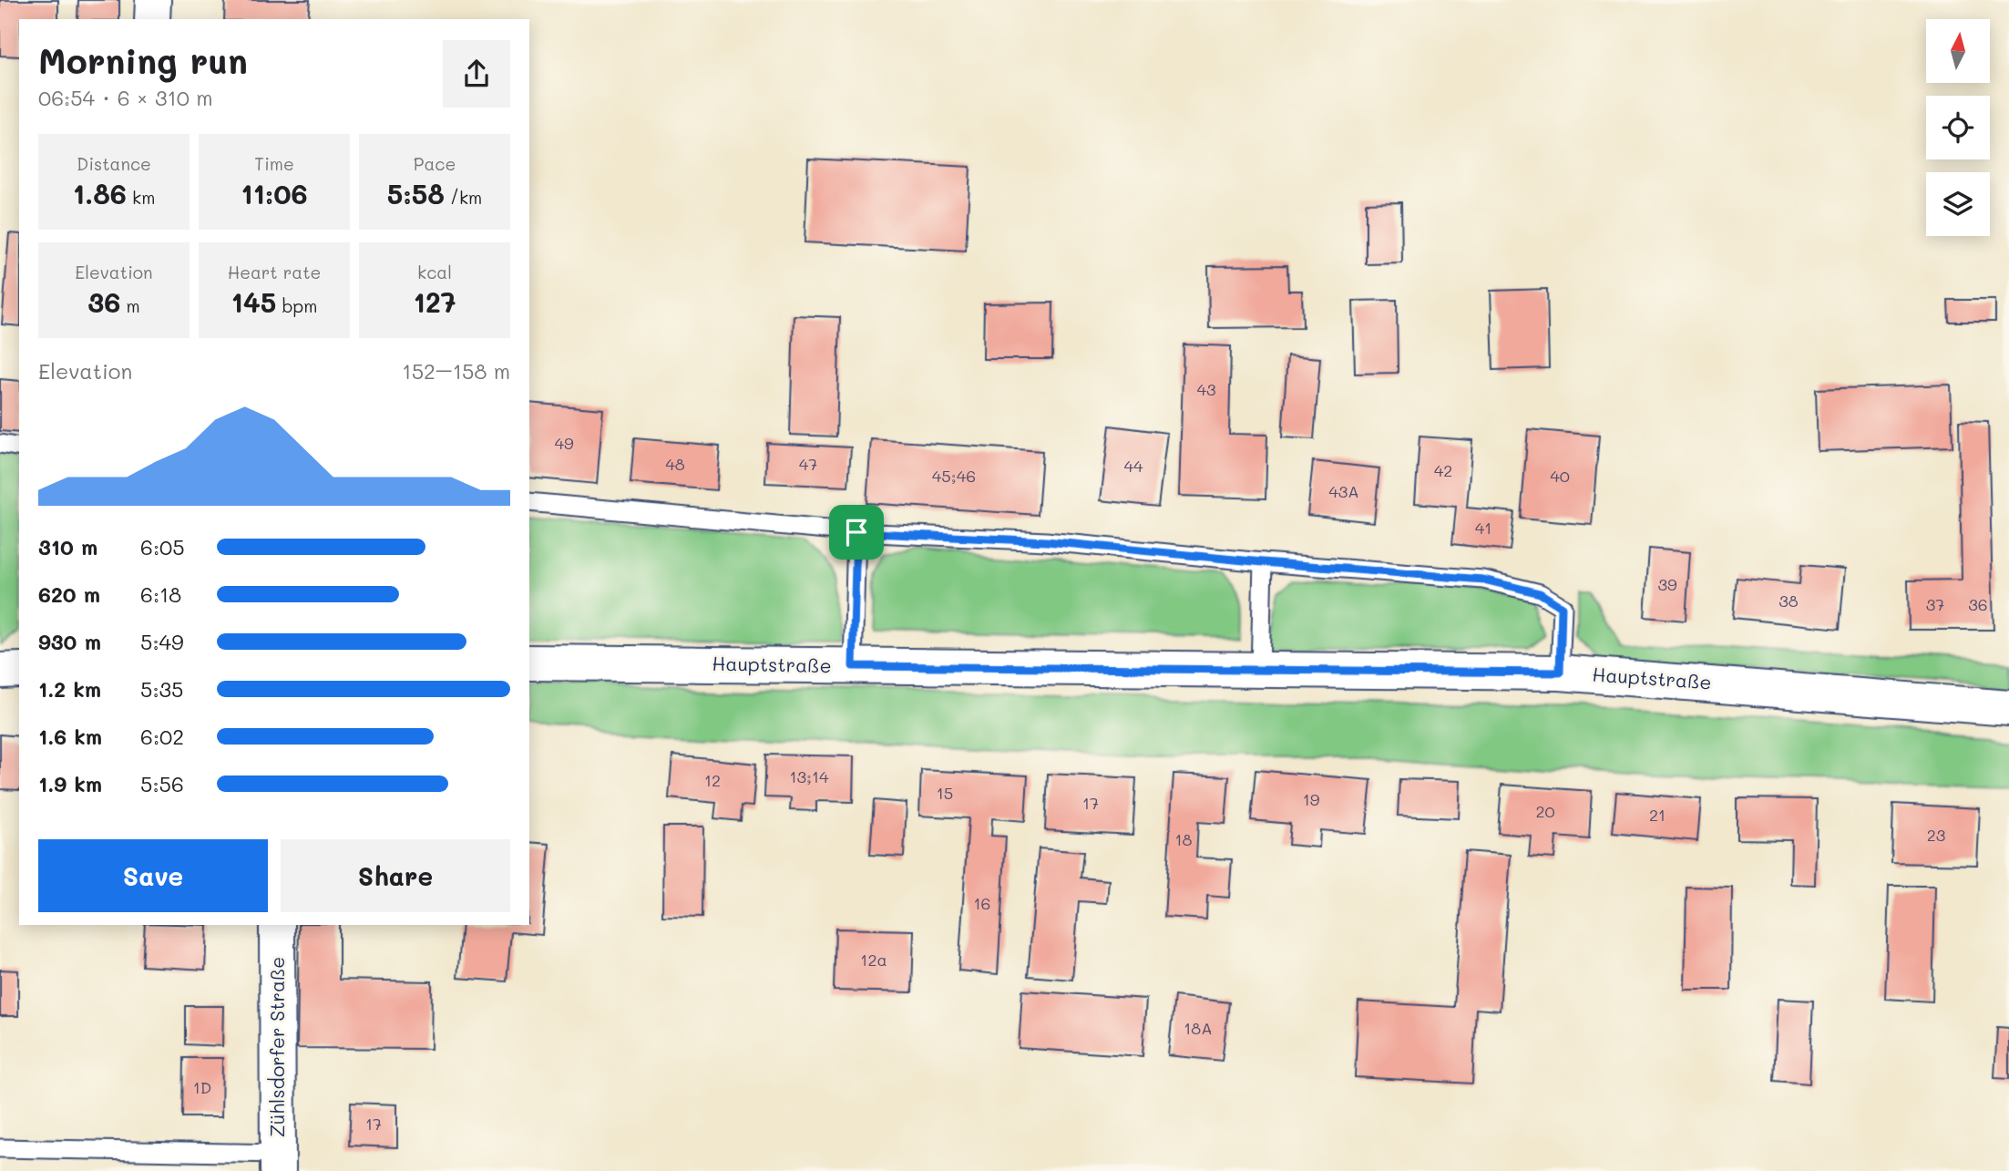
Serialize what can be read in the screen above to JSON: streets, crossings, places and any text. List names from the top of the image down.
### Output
{
  "streets": {
    "main road": ["Hauptstraße", "Zühlsdorfer Straße"]
  },
  "house_numbers": [
    "43",
    "49",
    "48",
    "47",
    "44",
    "42",
    "45;46",
    "40",
    "43A",
    "41",
    "39",
    "38",
    "37",
    "36",
    "13;14",
    "12",
    "15",
    "19",
    "17",
    "20",
    "21",
    "23",
    "18",
    "16",
    "12a",
    "18A",
    "1D",
    "17"
  ],
  "north": "top",
  "page": {
    "heading": ["Morning run", "06:54 · 6 × 310 m"],
    "stats": [
      ["Distance", "1.86 km"],
      ["Time", "11:06"],
      ["Pace", "5:58 /km"],
      ["Elevation", "36 m"],
      ["Heart rate", "145 bpm"],
      ["kcal", "127"]
    ],
    "chart": ["Elevation", "152–158 m"],
    "list": [
      {
        "name": "310 m",
        "note": "6:05"
      },
      {
        "name": "620 m",
        "note": "6:18"
      },
      {
        "name": "930 m",
        "note": "5:49"
      },
      {
        "name": "1.2 km",
        "note": "5:35"
      },
      {
        "name": "1.6 km",
        "note": "6:02"
      },
      {
        "name": "1.9 km",
        "note": "5:56"
      }
    ],
    "buttons": ["Save", "Share"]
  }
}
